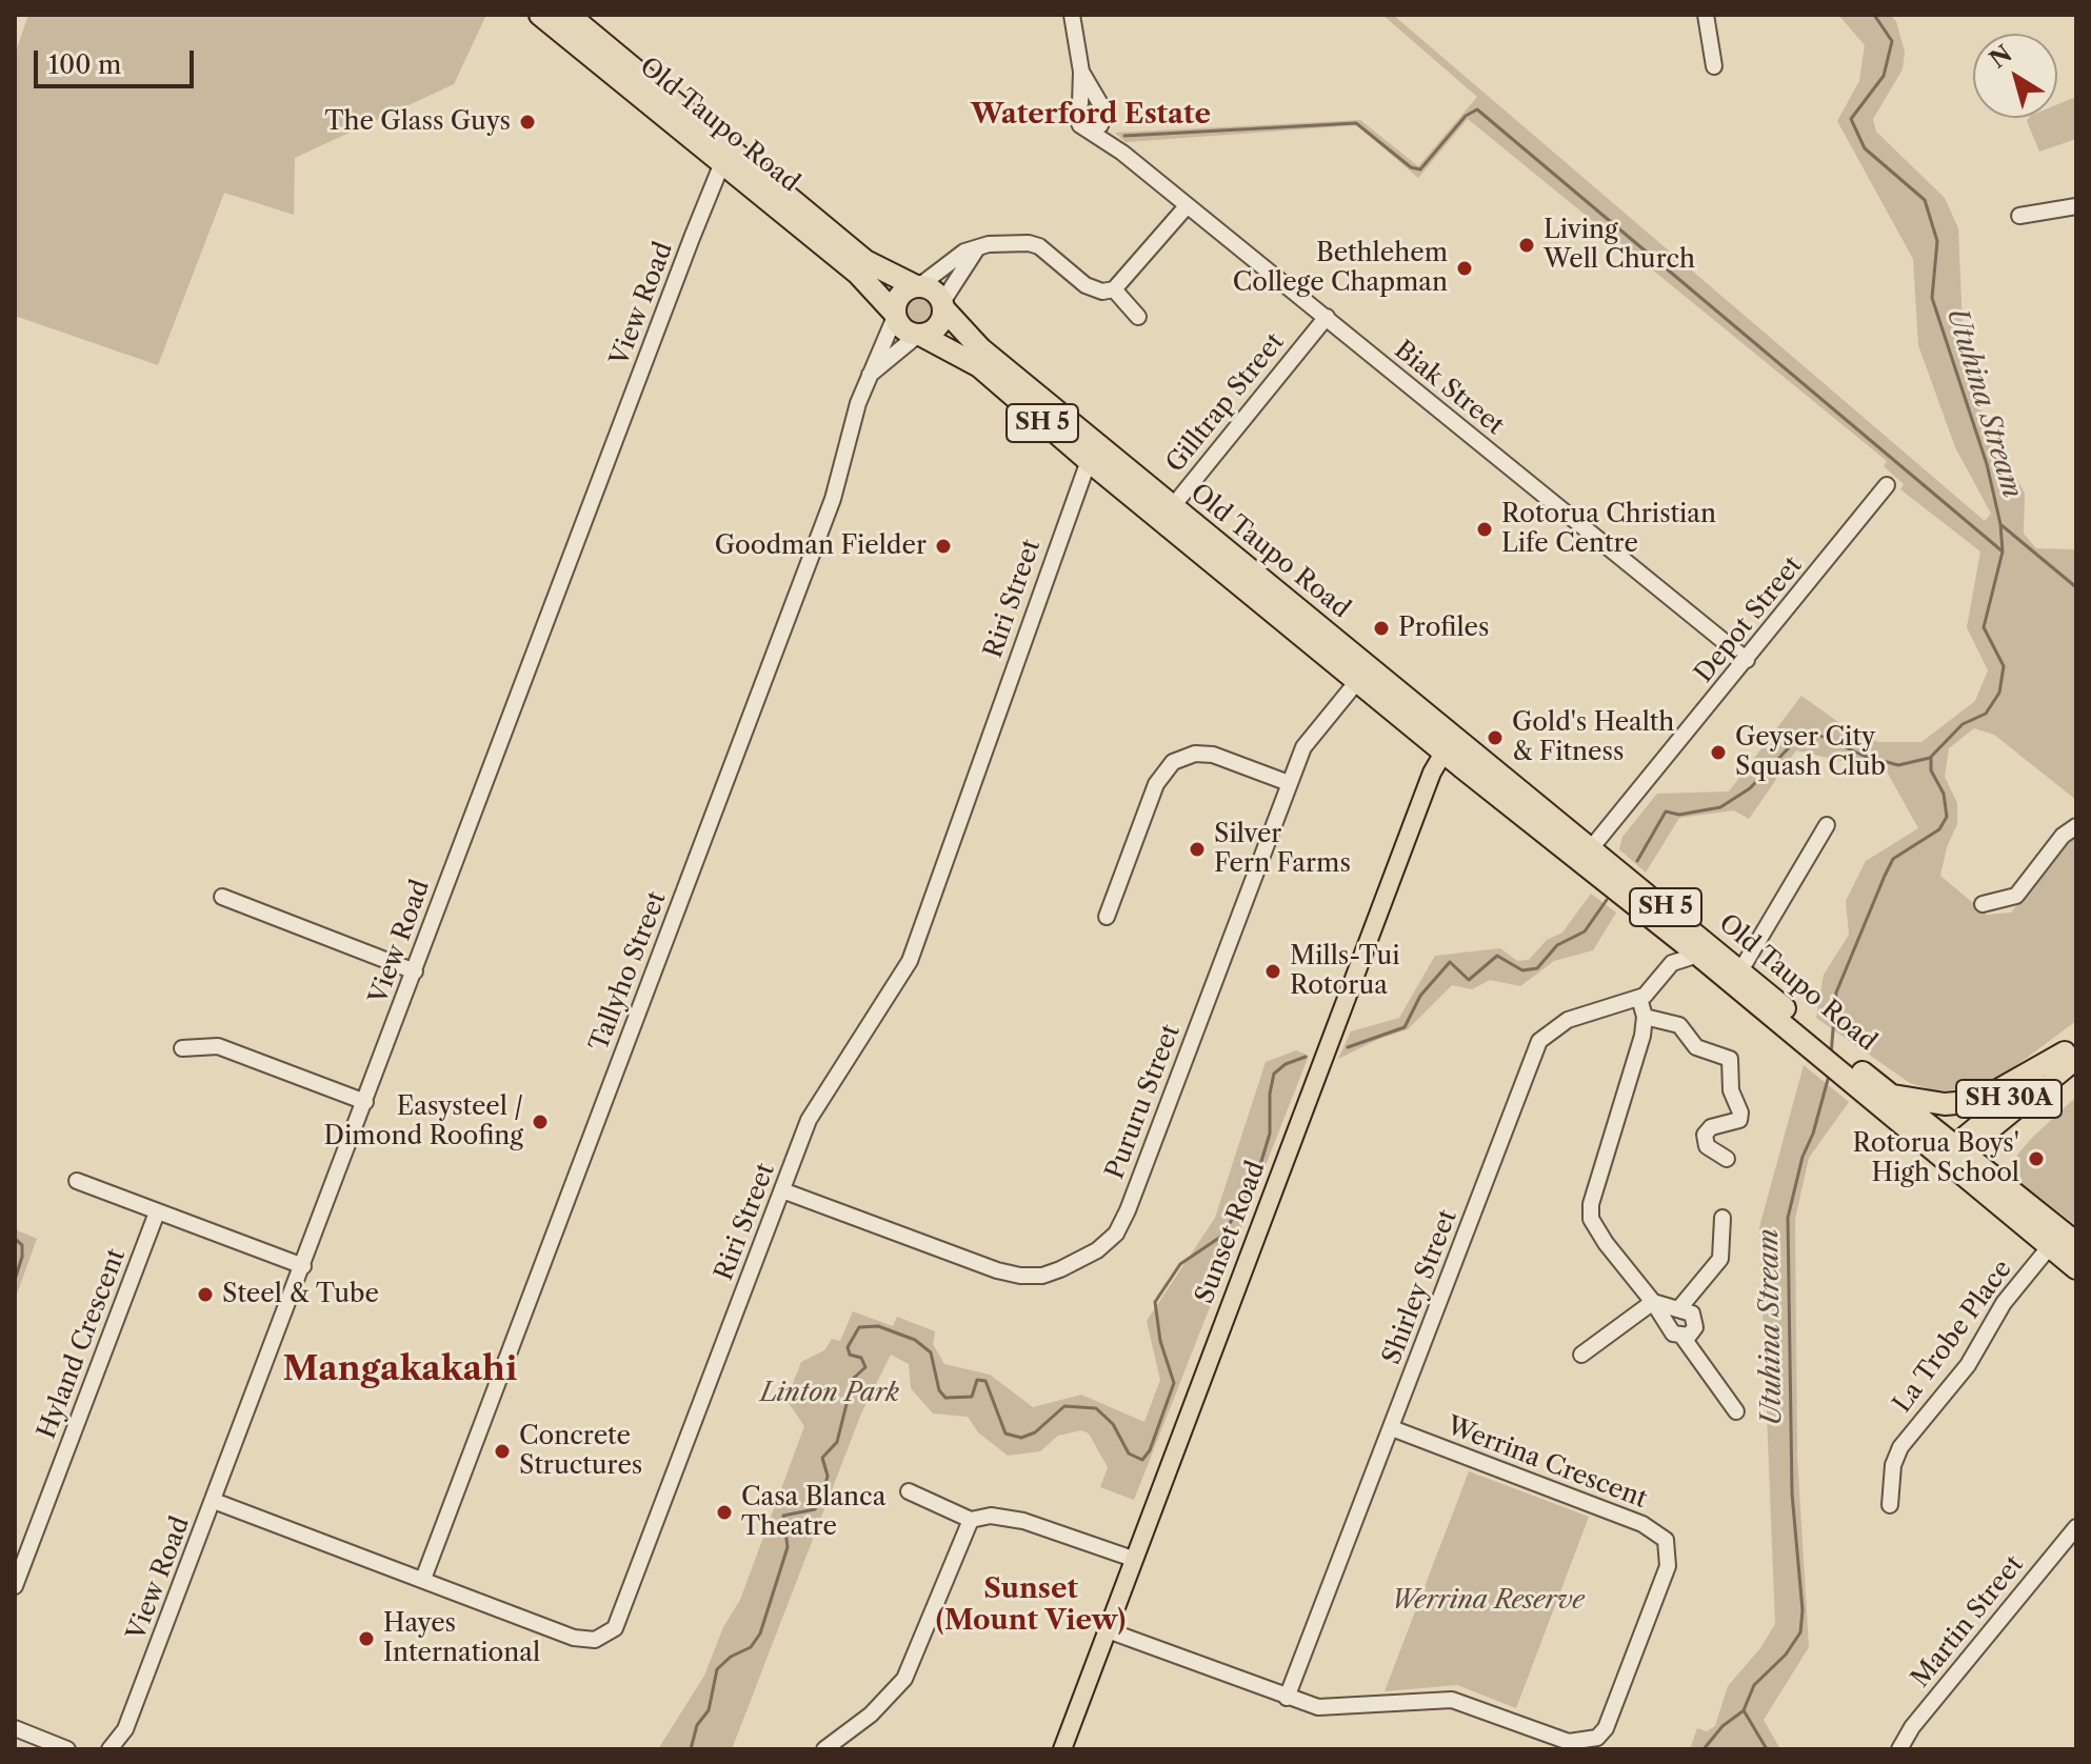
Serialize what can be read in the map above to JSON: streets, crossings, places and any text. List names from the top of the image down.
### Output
{
  "streets": {
    "highway": ["Old Taupo Road", "SH 5"],
    "main road": ["SH 30A", "Sunset Road"],
    "street": [
      "View Road",
      "Biak Street",
      "Gilltrap Street",
      "Riri Street",
      "Depot Street",
      "Tallyho Street",
      "Pururu Street",
      "Shirley Street",
      "La Trobe Place",
      "Hyland Crescent",
      "Werrina Crescent",
      "Martin Street"
    ]
  },
  "crossings": [
    ["Old Taupo Road", "View Road"],
    ["Old Taupo Road", "Gilltrap Street"],
    ["Old Taupo Road", "SH 5"],
    ["Old Taupo Road", "Riri Street"],
    ["Old Taupo Road", "Depot Street"],
    ["Old Taupo Road", "Tallyho Street"],
    ["Old Taupo Road", "SH 30A"],
    ["Old Taupo Road", "Pururu Street"],
    ["Old Taupo Road", "Sunset Road"],
    ["Old Taupo Road", "La Trobe Place"],
    ["View Road", "Riri Street"],
    ["Biak Street", "Gilltrap Street"],
    ["Biak Street", "Depot Street"],
    ["SH 5", "Tallyho Street"],
    ["Riri Street", "Tallyho Street"],
    ["Riri Street", "Pururu Street"],
    ["Sunset Road", "Werrina Crescent"],
    ["Shirley Street", "Werrina Crescent"]
  ],
  "districts": ["Waterford Estate", "Mangakakahi", "Sunset (Mount View)"],
  "water": ["Utuhina Stream"],
  "parks": ["Linton Park", "Werrina Reserve"],
  "places": [
    "The Glass Guys",
    "Living Well Church",
    "Bethlehem College Chapman",
    "Rotorua Christian Life Centre",
    "Goodman Fielder",
    "Profiles",
    "Gold's Health & Fitness",
    "Geyser City Squash Club",
    "Silver Fern Farms",
    "Mills-Tui Rotorua",
    "Easysteel / Dimond Roofing",
    "Rotorua Boys' High School",
    "Steel & Tube",
    "Concrete Structures",
    "Casa Blanca Theatre",
    "Hayes International"
  ],
  "scale_bar": "100 m",
  "north": "top left"
}
